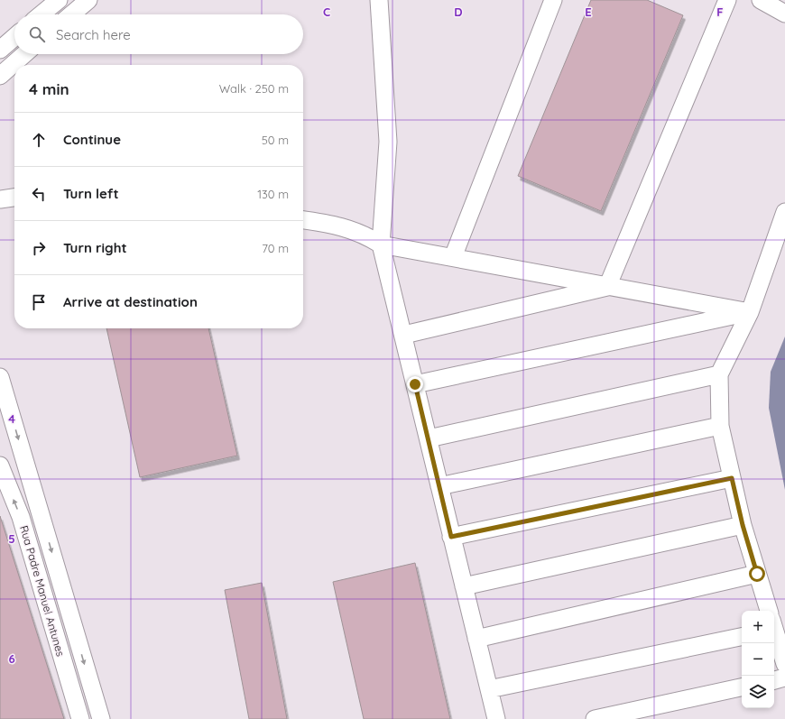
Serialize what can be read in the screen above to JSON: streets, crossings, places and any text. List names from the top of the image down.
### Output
{
  "streets": {
    "lane": ["Rua Padre Manuel Antunes"]
  },
  "page": {
    "search": "Search here",
    "heading": ["4 min", "Walk · 250 m"],
    "list": [
      ["Continue", "50 m"],
      ["Turn left", "130 m"],
      ["Turn right", "70 m"],
      "Arrive at destination"
    ],
    "map_buttons": ["+", "−"]
  },
  "grid": {
    "columns": [
      "C",
      "D",
      "E",
      "F"
    ],
    "rows": ["4", "5", "6"]
  }
}
